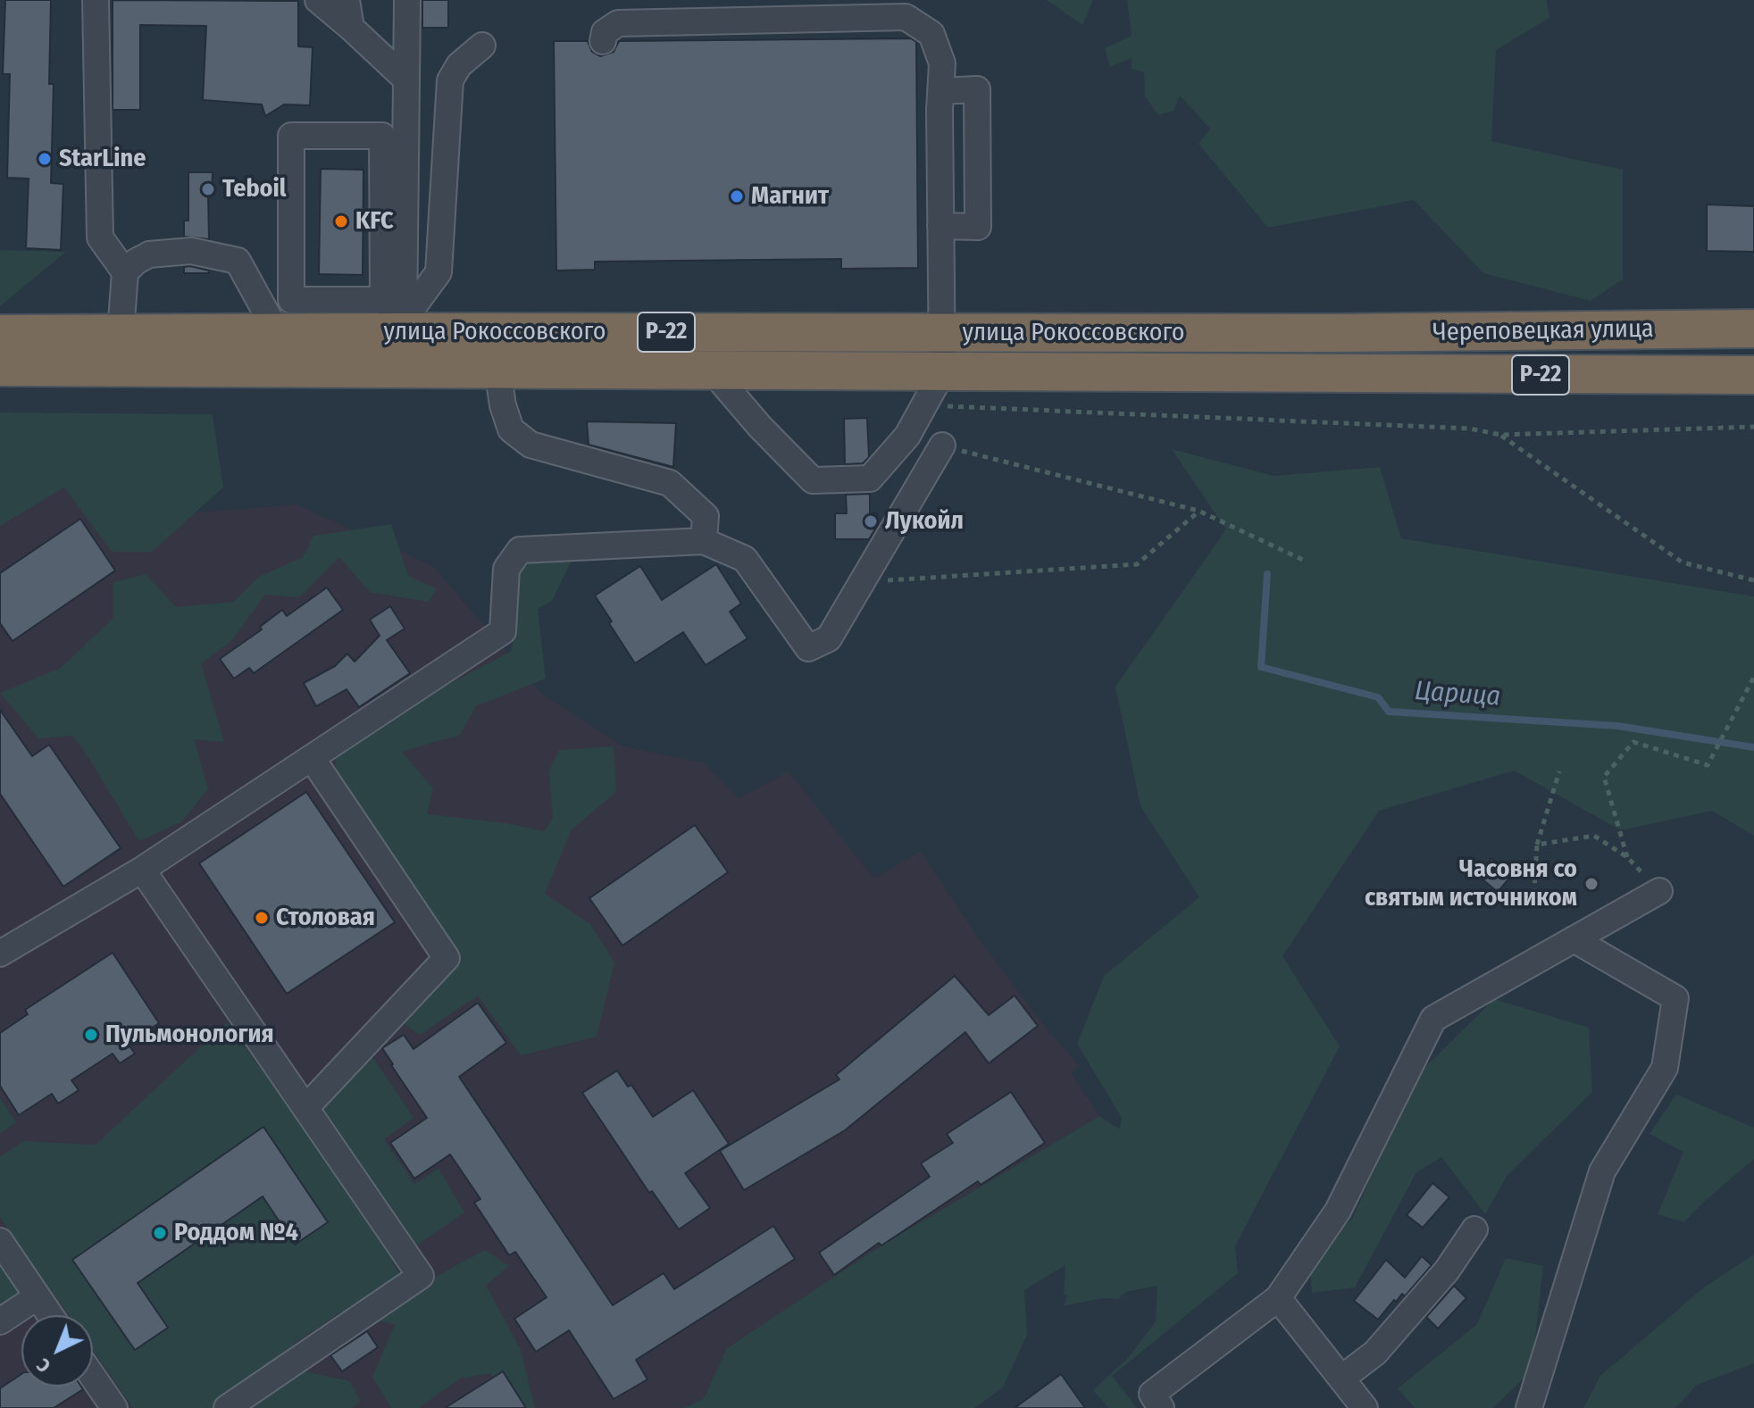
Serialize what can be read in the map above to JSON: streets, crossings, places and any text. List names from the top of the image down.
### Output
{
  "streets": {
    "highway": ["Череповецкая улица", "улица Рокоссовского", "Р-22"]
  },
  "crossings": [
    ["Череповецкая улица", "улица Рокоссовского"]
  ],
  "water": ["Царица"],
  "places": [
    "StarLine",
    "Teboil",
    "Магнит",
    "KFC",
    "Лукойл",
    "Часовня со святым источником",
    "Столовая",
    "Пульмонология",
    "Роддом №4"
  ],
  "north": "bottom left"
}
